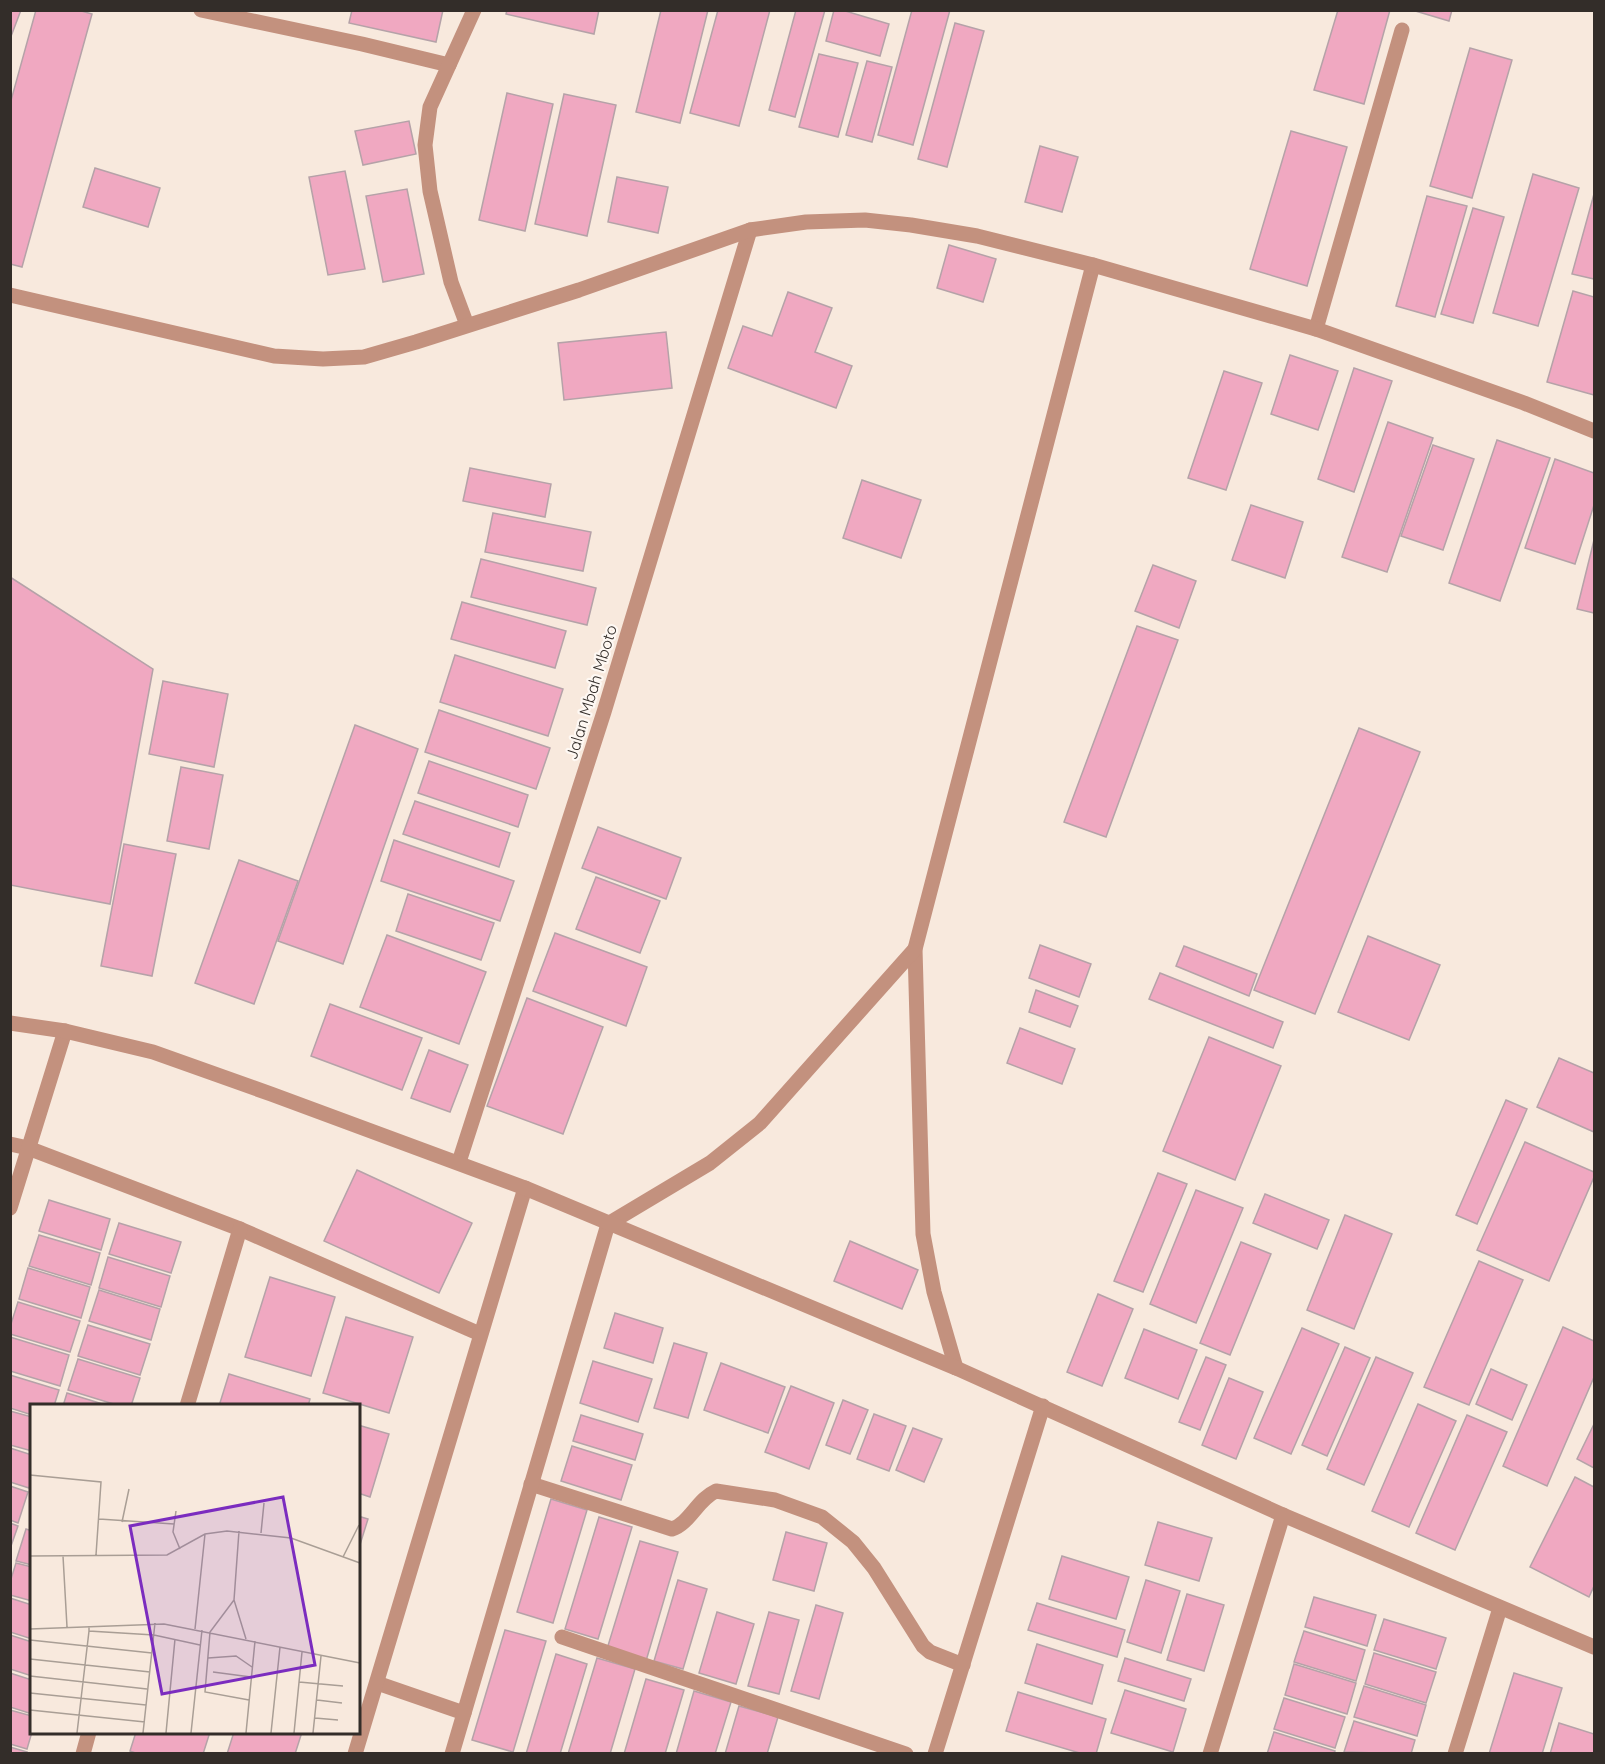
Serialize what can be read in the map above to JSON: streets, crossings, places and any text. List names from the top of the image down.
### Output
{
  "streets": {
    "street": ["Jalan Mbah Mboto"]
  }
}
